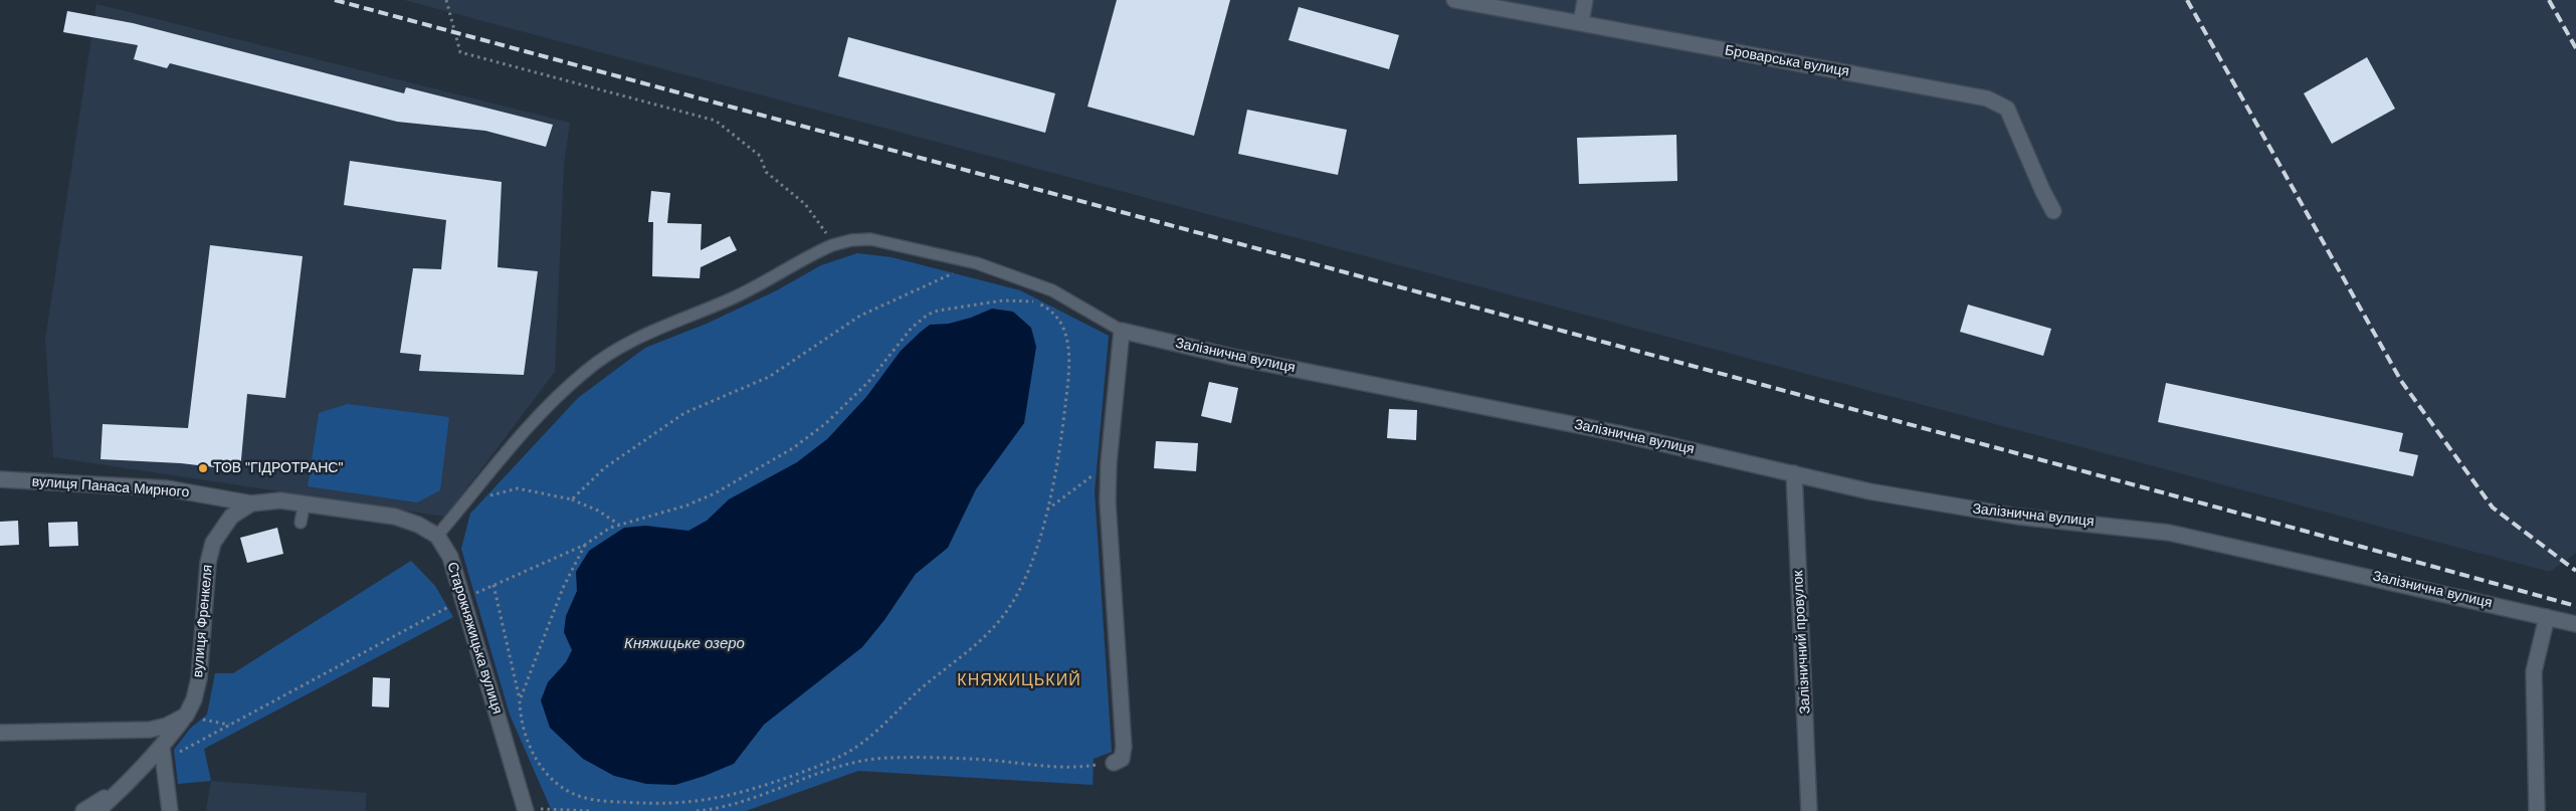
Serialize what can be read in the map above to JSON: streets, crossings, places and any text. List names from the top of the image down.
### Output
{
  "streets": {
    "street": [
      "Броварська вулиця",
      "Залізнична вулиця",
      "вулиця Панаса Мирного",
      "вулиця Френкеля",
      "Старокняжицька вулиця",
      "Залізничний провулок"
    ]
  },
  "crossings": [
    ["Залізнична вулиця", "Залізничний провулок"],
    ["вулиця Панаса Мирного", "вулиця Френкеля"],
    ["вулиця Панаса Мирного", "Старокняжицька вулиця"],
    ["вулиця Френкеля", "Старокняжицька вулиця"]
  ],
  "districts": ["КНЯЖИЦЬКИЙ"],
  "water": ["Княжицьке озеро"],
  "places": ["ТОВ \"ГІДРОТРАНС\""]
}
